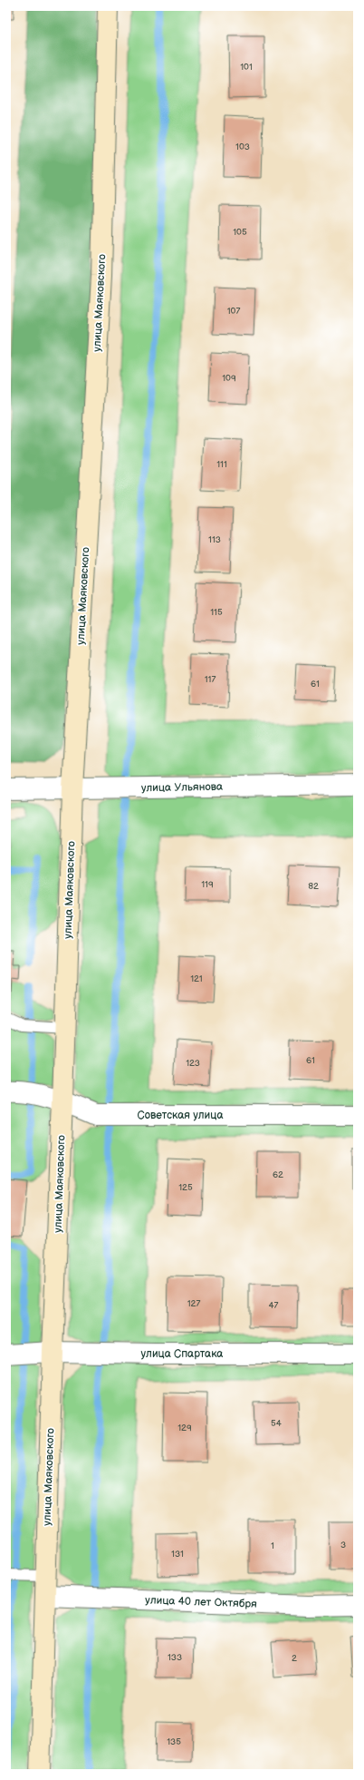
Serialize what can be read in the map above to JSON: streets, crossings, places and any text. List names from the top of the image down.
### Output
{
  "streets": {
    "main road": ["улица Маяковского"],
    "street": [
      "улица Ульянова",
      "Советская улица",
      "улица Спартака",
      "улица 40 лет Октября"
    ]
  },
  "crossings": [
    ["улица Маяковского", "улица Ульянова"],
    ["улица Маяковского", "Советская улица"],
    ["улица Маяковского", "улица Спартака"],
    ["улица Маяковского", "улица 40 лет Октября"]
  ],
  "house_numbers": [
    "101",
    "103",
    "105",
    "107",
    "109",
    "111",
    "113",
    "115",
    "117",
    "61",
    "119",
    "82",
    "121",
    "61",
    "123",
    "62",
    "125",
    "127",
    "47",
    "54",
    "129",
    "3",
    "1",
    "131",
    "133",
    "2",
    "135"
  ]
}
